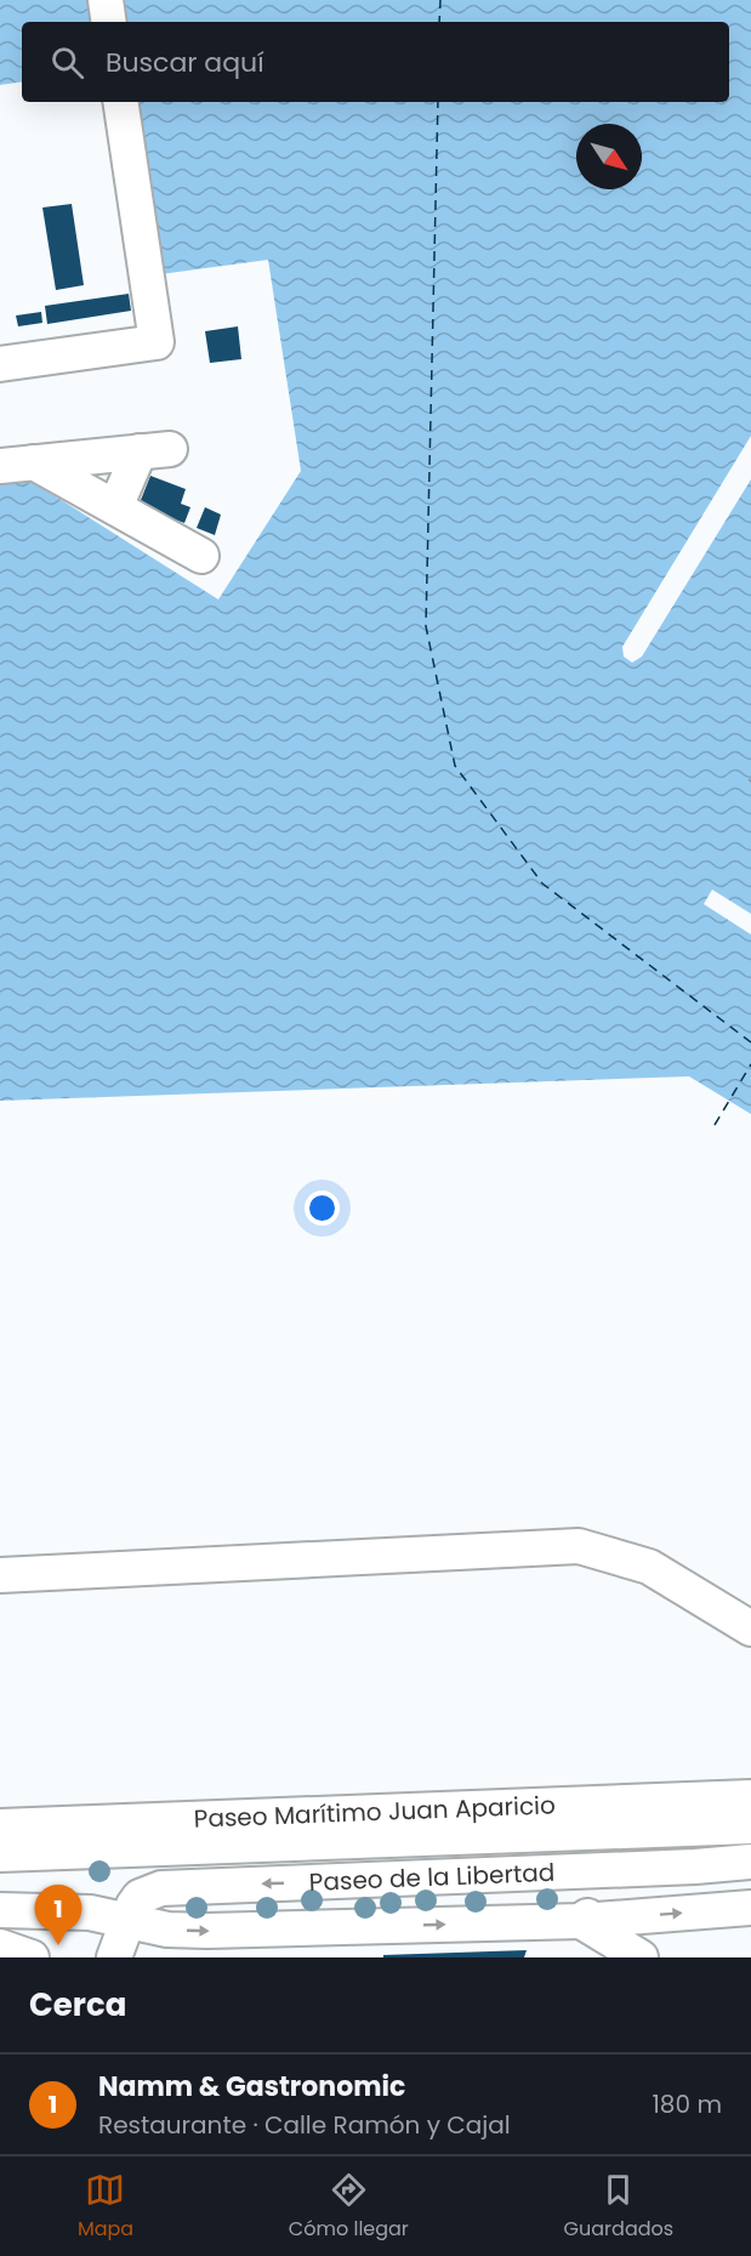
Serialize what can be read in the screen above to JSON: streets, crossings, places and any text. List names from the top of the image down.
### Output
{
  "streets": {
    "street": ["Paseo Marítimo Juan Aparicio", "Paseo de la Libertad"]
  },
  "north": "bottom right",
  "page": {
    "search": "Buscar aquí",
    "pins": "1",
    "heading": "Cerca",
    "list": [
      {
        "mark": "1",
        "name": "Namm & Gastronomic",
        "note": "Restaurante · Calle Ramón y Cajal",
        "value": "180 m"
      }
    ],
    "nav": ["Mapa", "Cómo llegar", "Guardados"]
  }
}
